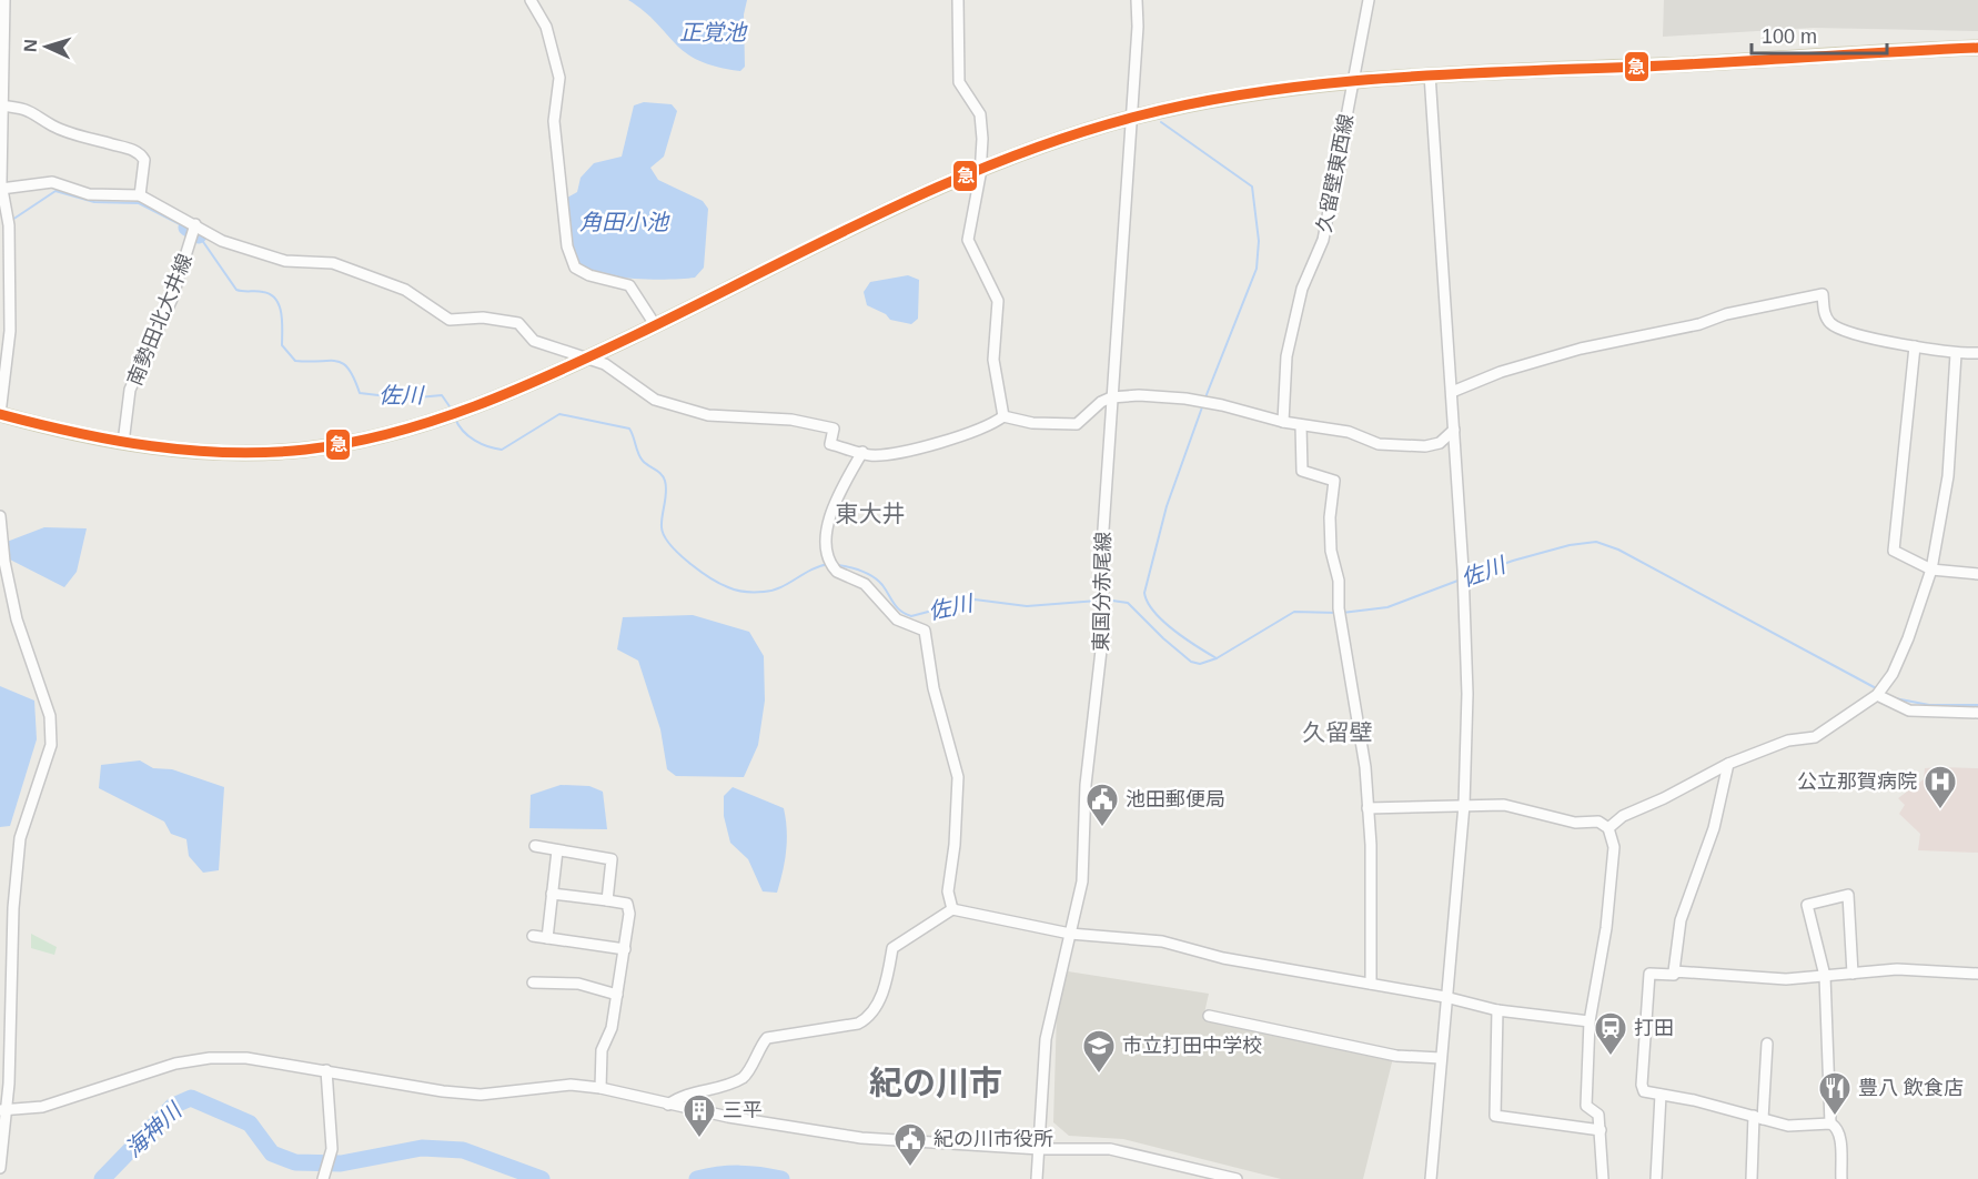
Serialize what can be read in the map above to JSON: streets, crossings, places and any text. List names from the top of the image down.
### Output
{
  "streets": {
    "street": ["久留壁東西線", "南勢田北大井線", "東国分赤尾線"]
  },
  "districts": ["東大井", "久留壁", "紀の川市"],
  "water": [
    "正覚池",
    "角田小池",
    "佐川",
    "海神川"
  ],
  "places": {
    "hospital": ["公立那賀病院"],
    "public building": ["池田郵便局", "紀の川市役所"],
    "station": ["打田"],
    "school or university": ["市立打田中学校"],
    "restaurant": ["豊八 飲食店"],
    "building": ["三平"]
  },
  "lines": ["transit line 急"],
  "scale_bar": "100 m",
  "north": "left"
}
